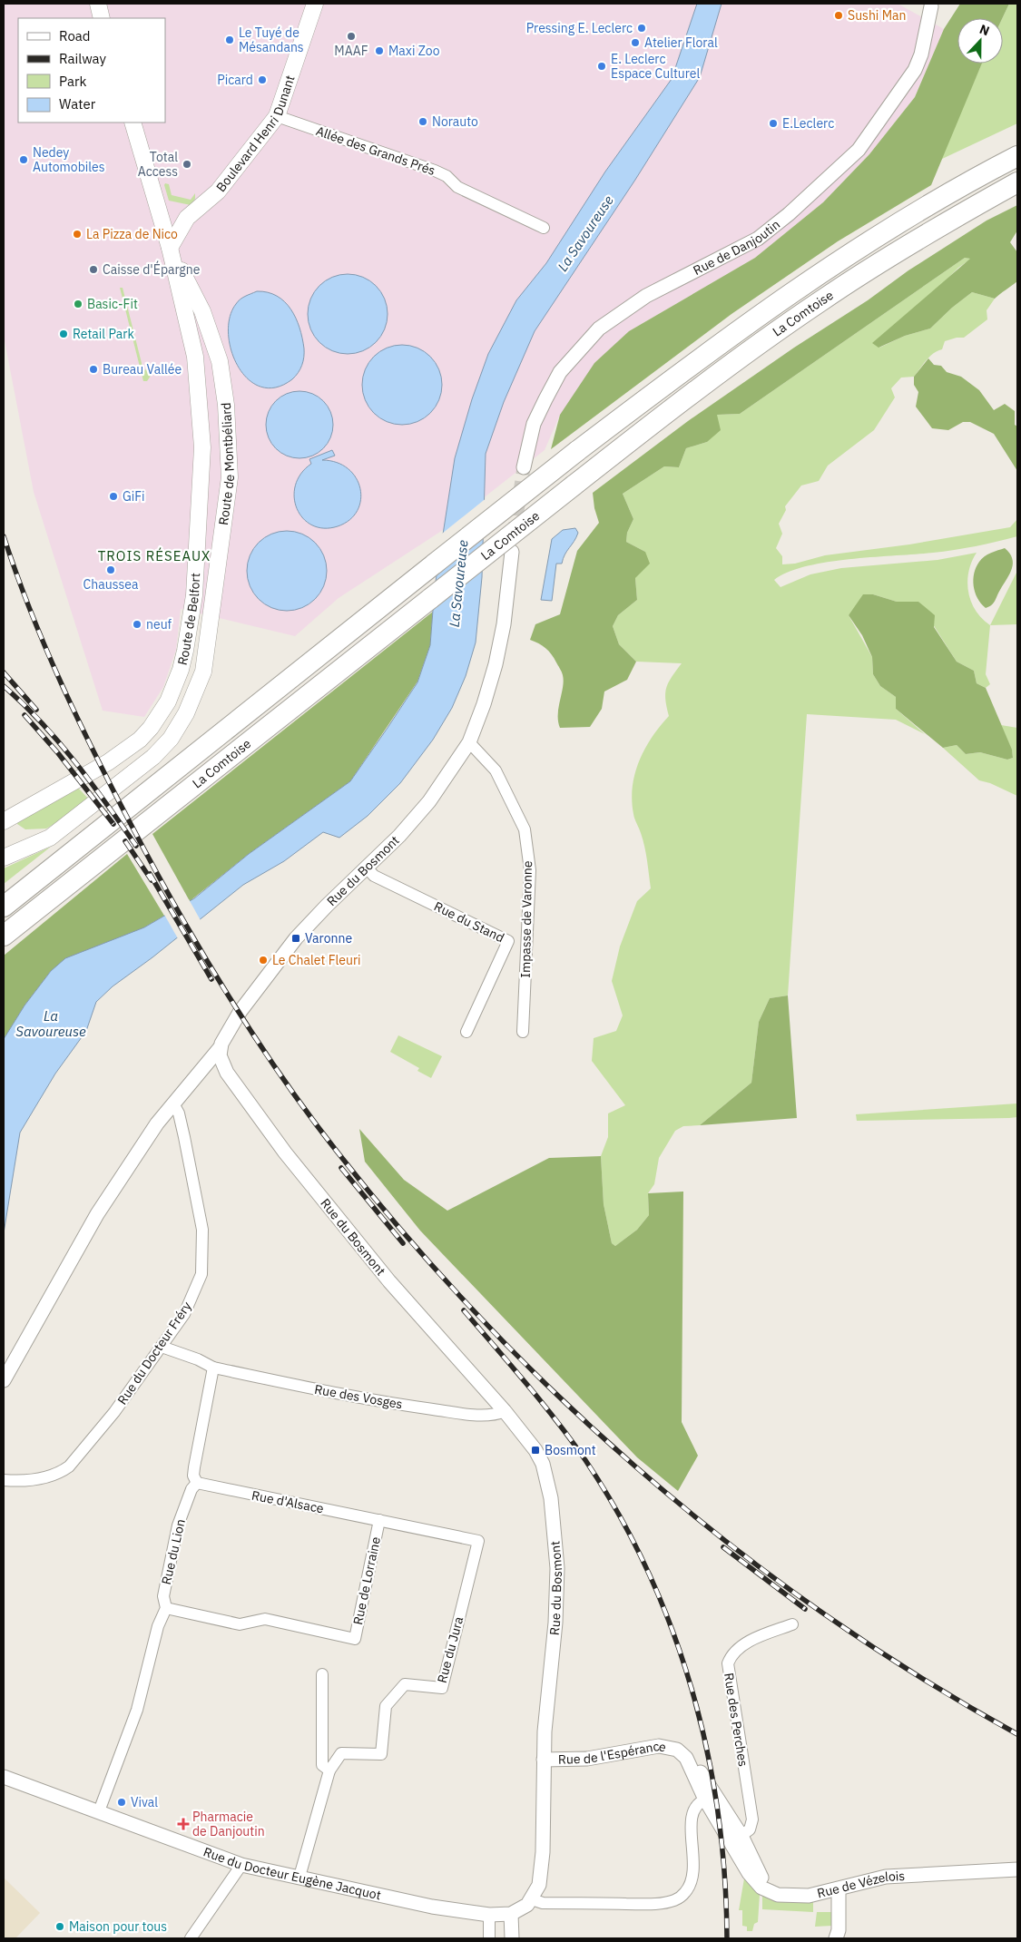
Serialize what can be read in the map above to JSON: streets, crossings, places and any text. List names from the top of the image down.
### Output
{
  "streets": {
    "highway": ["La Comtoise"],
    "main road": ["Boulevard Henri Dunant", "Route de Montbéliard", "Route de Belfort"],
    "street": [
      "Allée des Grands Prés",
      "Rue de Danjoutin",
      "Rue du Bosmont",
      "Impasse de Varonne",
      "Rue du Stand",
      "Rue du Docteur Fréry",
      "Rue des Vosges",
      "Rue d'Alsace",
      "Rue du Lion",
      "Rue de Lorraine",
      "Rue du Jura",
      "Rue des Perches",
      "Rue de l'Espérance",
      "Rue du Docteur Eugène Jacquot",
      "Rue de Vézelois"
    ]
  },
  "crossings": [
    ["Boulevard Henri Dunant", "Allée des Grands Prés"],
    ["Boulevard Henri Dunant", "Route de Montbéliard"],
    ["Boulevard Henri Dunant", "Route de Belfort"],
    ["Route de Montbéliard", "Route de Belfort"],
    ["Rue du Bosmont", "Impasse de Varonne"],
    ["Rue du Bosmont", "Rue du Stand"],
    ["Rue du Bosmont", "Rue des Vosges"],
    ["Rue du Bosmont", "Rue de l'Espérance"],
    ["Rue du Docteur Fréry", "Rue des Vosges"],
    ["Rue d'Alsace", "Rue du Lion"],
    ["Rue d'Alsace", "Rue de Lorraine"],
    ["Rue d'Alsace", "Rue du Jura"],
    ["Rue du Lion", "Rue de Lorraine"],
    ["Rue du Lion", "Rue du Docteur Eugène Jacquot"],
    ["Rue de Lorraine", "Rue du Jura"],
    ["Rue du Jura", "Rue du Docteur Eugène Jacquot"],
    ["Rue des Perches", "Rue de l'Espérance"],
    ["Rue des Perches", "Rue de Vézelois"],
    ["Rue de l'Espérance", "Rue de Vézelois"]
  ],
  "districts": ["TROIS RÉSEAUX"],
  "water": ["La Savoureuse"],
  "places": {
    "other": [
      "Sushi Man",
      "Pressing E. Leclerc",
      "MAAF",
      "Le Tuyé de Mésandans",
      "Atelier Floral",
      "Maxi Zoo",
      "E. Leclerc Espace Culturel",
      "Picard",
      "Norauto",
      "E.Leclerc",
      "Nedey Automobiles",
      "Total Access",
      "La Pizza de Nico",
      "Caisse d'Épargne",
      "Basic-Fit",
      "Retail Park",
      "Bureau Vallée",
      "GiFi",
      "Chaussea",
      "neuf",
      "Le Chalet Fleuri",
      "Vival",
      "Maison pour tous"
    ],
    "transit": ["Varonne", "Bosmont"],
    "health": ["Pharmacie de Danjoutin"]
  },
  "legend": [
    "Road",
    "Railway",
    "Park",
    "Water"
  ],
  "north": "top"
}
